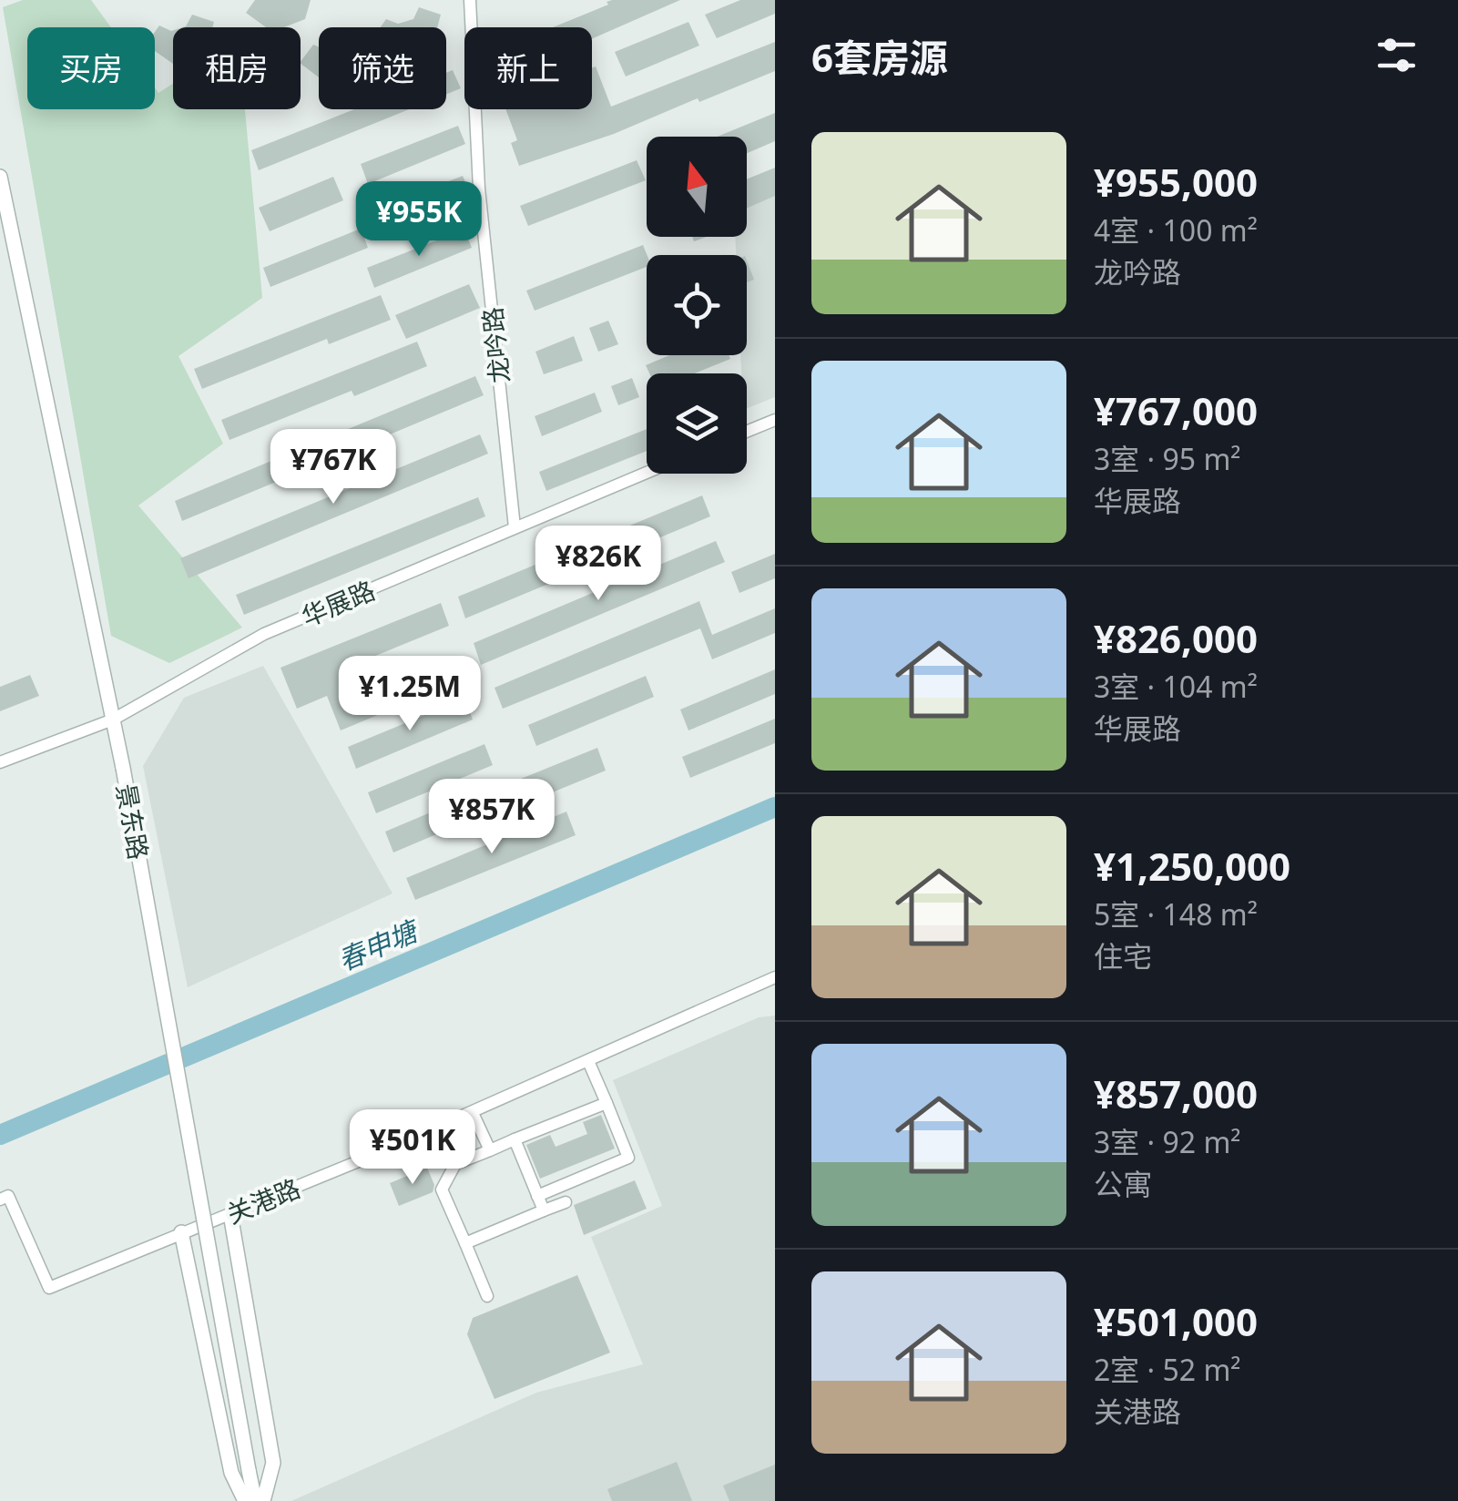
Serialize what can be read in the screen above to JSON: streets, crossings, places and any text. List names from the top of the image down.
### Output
{
  "streets": {
    "street": [
      "龙吟路",
      "华展路",
      "景东路",
      "关港路"
    ]
  },
  "crossings": [
    ["龙吟路", "华展路"],
    ["华展路", "景东路"]
  ],
  "water": ["春申塘"],
  "north": "top",
  "page": {
    "heading": "6套房源",
    "chip": [
      "买房",
      "租房",
      "筛选",
      "新上"
    ],
    "list": [
      {
        "name": "¥955,000",
        "note": "4室 · 100 m² · 龙吟路"
      },
      {
        "name": "¥767,000",
        "note": "3室 · 95 m² · 华展路"
      },
      {
        "name": "¥826,000",
        "note": "3室 · 104 m² · 华展路"
      },
      {
        "name": "¥1,250,000",
        "note": "5室 · 148 m² · 住宅"
      },
      {
        "name": "¥857,000",
        "note": "3室 · 92 m² · 公寓"
      },
      {
        "name": "¥501,000",
        "note": "2室 · 52 m² · 关港路"
      }
    ],
    "price": [
      "¥955K",
      "¥767K",
      "¥826K",
      "¥1.25M",
      "¥857K",
      "¥501K"
    ]
  }
}
